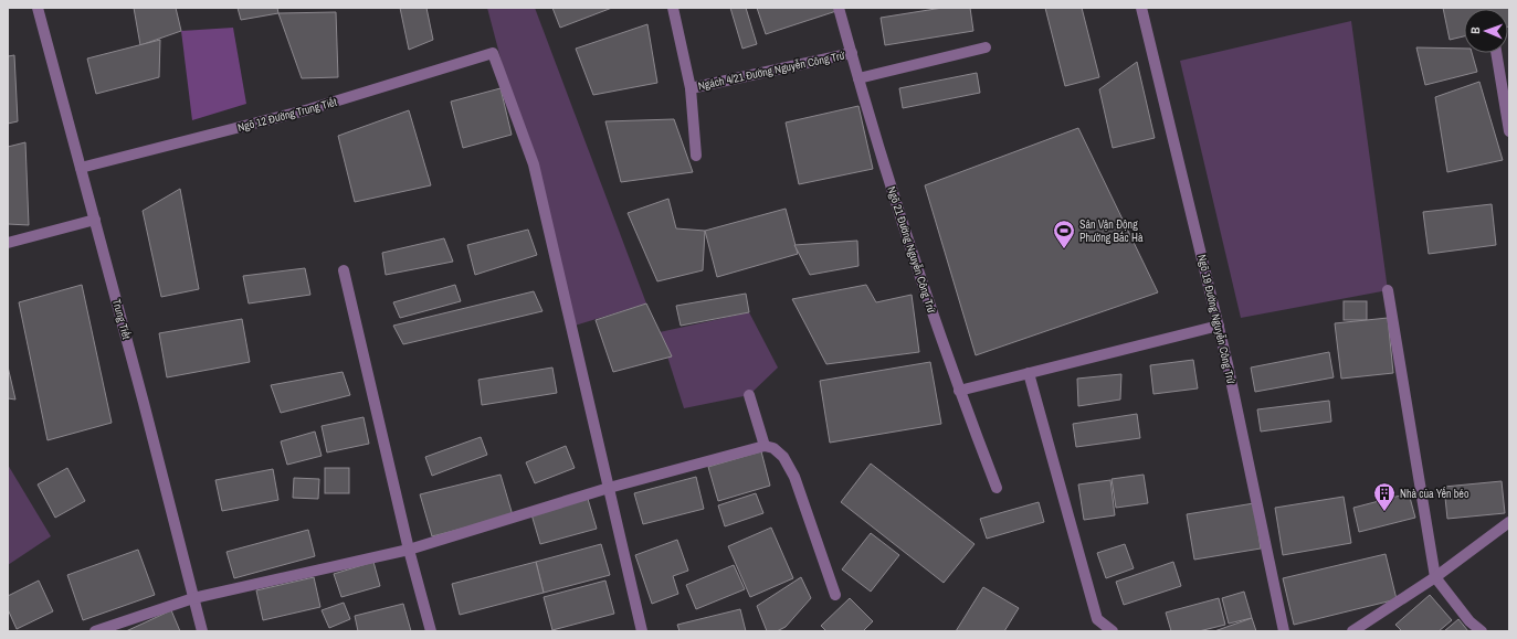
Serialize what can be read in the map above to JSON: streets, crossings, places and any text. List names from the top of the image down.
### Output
{
  "streets": {
    "street": [
      "Ngách 4/21 Đường Nguyễn Công Trứ",
      "Ngõ 12 Đường Trung Tiết",
      "Ngõ 21 Đường Nguyễn Công Trứ",
      "Trung Tiết",
      "Ngõ 19 Đường Nguyễn Công Trứ"
    ]
  },
  "crossings": [
    ["Ngách 4/21 Đường Nguyễn Công Trứ", "Ngõ 21 Đường Nguyễn Công Trứ"],
    ["Ngõ 12 Đường Trung Tiết", "Trung Tiết"]
  ],
  "places": {
    "sports": ["Sân Vận Động Phường Bắc Hà"],
    "building": ["Nhà của Yến béo"]
  },
  "north": "left"
}
